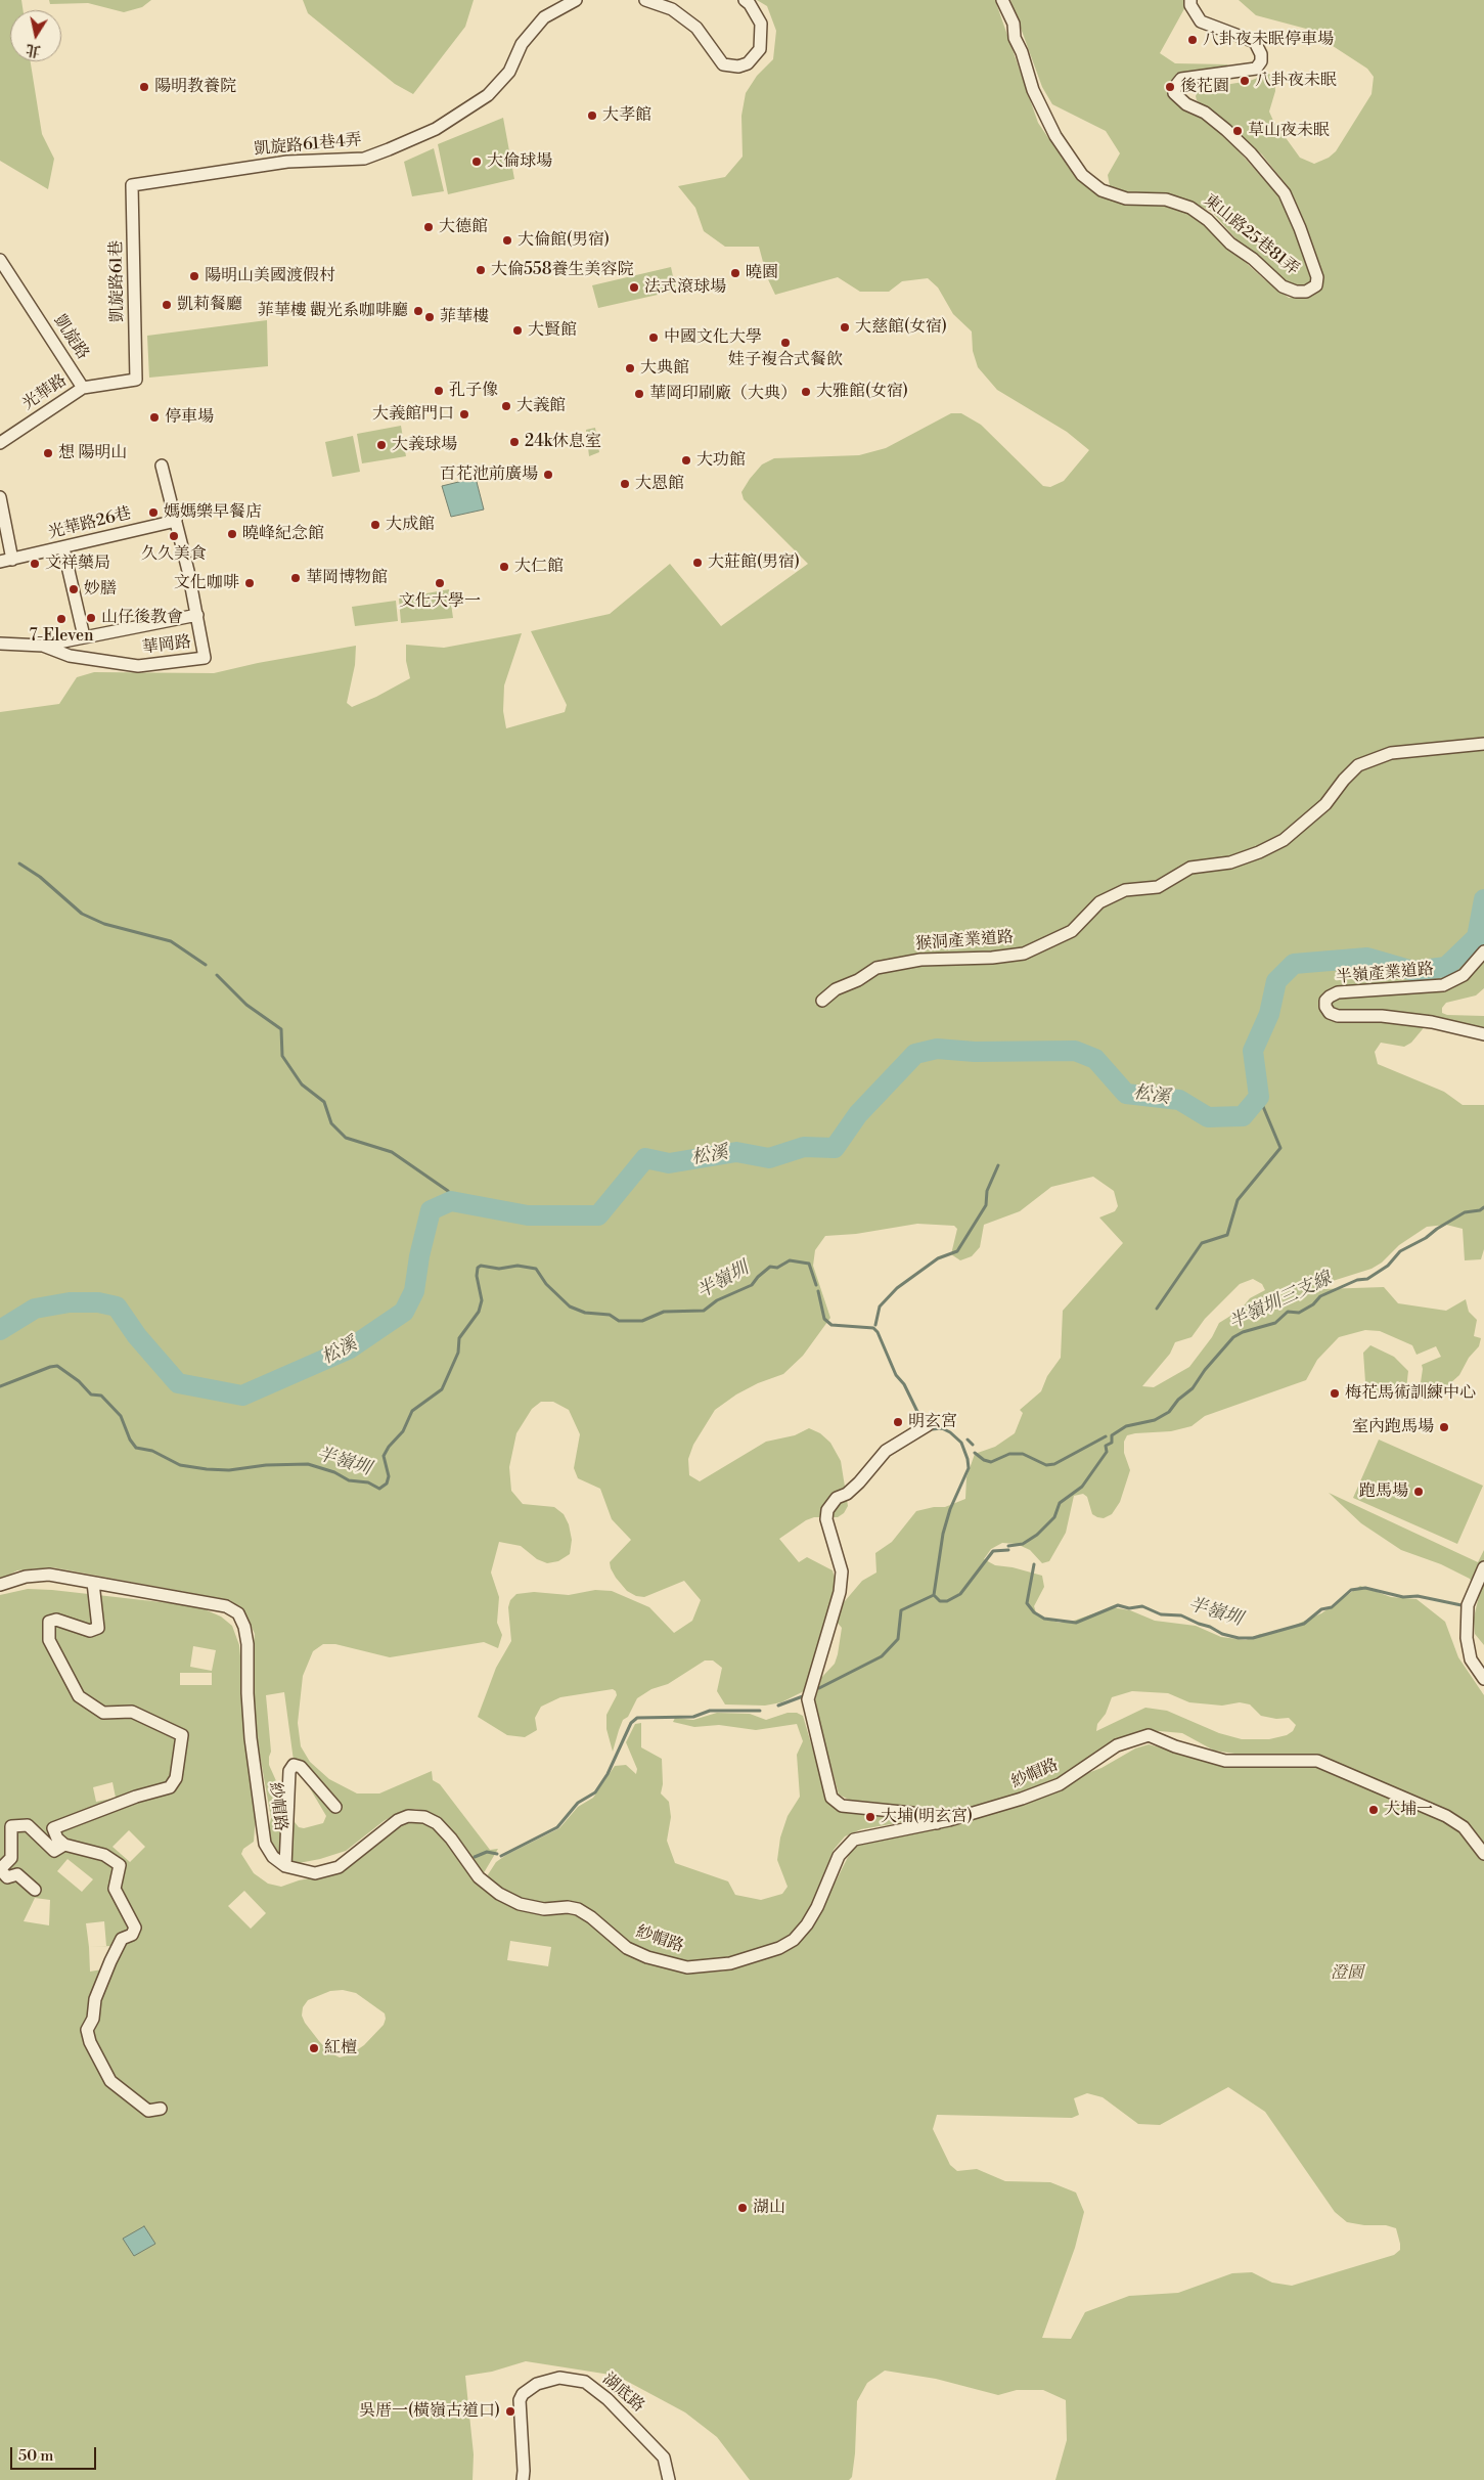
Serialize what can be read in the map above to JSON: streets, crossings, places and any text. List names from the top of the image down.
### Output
{
  "streets": {
    "street": [
      "凱旋路61巷4弄",
      "東山路25巷81弄",
      "凱旋路61巷",
      "凱旋路",
      "光華路",
      "光華路26巷",
      "華岡路",
      "猴洞產業道路",
      "半嶺產業道路",
      "紗帽路",
      "湖底路"
    ]
  },
  "crossings": [
    ["凱旋路61巷4弄", "凱旋路61巷"],
    ["凱旋路61巷", "凱旋路"],
    ["凱旋路61巷", "光華路"],
    ["凱旋路", "光華路"],
    ["光華路26巷", "華岡路"]
  ],
  "water": ["松溪", "半嶺圳", "半嶺圳三支線"],
  "parks": ["澄園"],
  "places": [
    "八卦夜未眠停車場",
    "八卦夜未眠",
    "陽明教養院",
    "後花園",
    "大孝館",
    "草山夜未眠",
    "大倫球場",
    "大德館",
    "大倫館(男宿)",
    "大倫558養生美容院",
    "曉園",
    "陽明山美國渡假村",
    "法式滾球場",
    "凱莉餐廳",
    "菲華樓 觀光系咖啡廳",
    "菲華樓",
    "大慈館(女宿)",
    "大賢館",
    "中國文化大學",
    "娃子複合式餐飲",
    "大典館",
    "孔子像",
    "大雅館(女宿)",
    "華岡印刷廠（大典）",
    "大義館",
    "大義館門口",
    "停車場",
    "24k休息室",
    "大義球場",
    "想 陽明山",
    "大功館",
    "百花池前廣場",
    "大恩館",
    "媽媽樂早餐店",
    "大成館",
    "曉峰紀念館",
    "久久美食",
    "大莊館(男宿)",
    "文祥藥局",
    "大仁館",
    "華岡博物館",
    "文化咖啡",
    "文化大學一",
    "妙膳",
    "山仔後教會",
    "7-Eleven",
    "梅花馬術訓練中心",
    "明玄宮",
    "室內跑馬場",
    "跑馬場",
    "大埔一",
    "大埔(明玄宮)",
    "紅檀",
    "湖山",
    "吳厝一(橫嶺古道口)"
  ],
  "scale_bar": "50 m",
  "north": "bottom"
}
